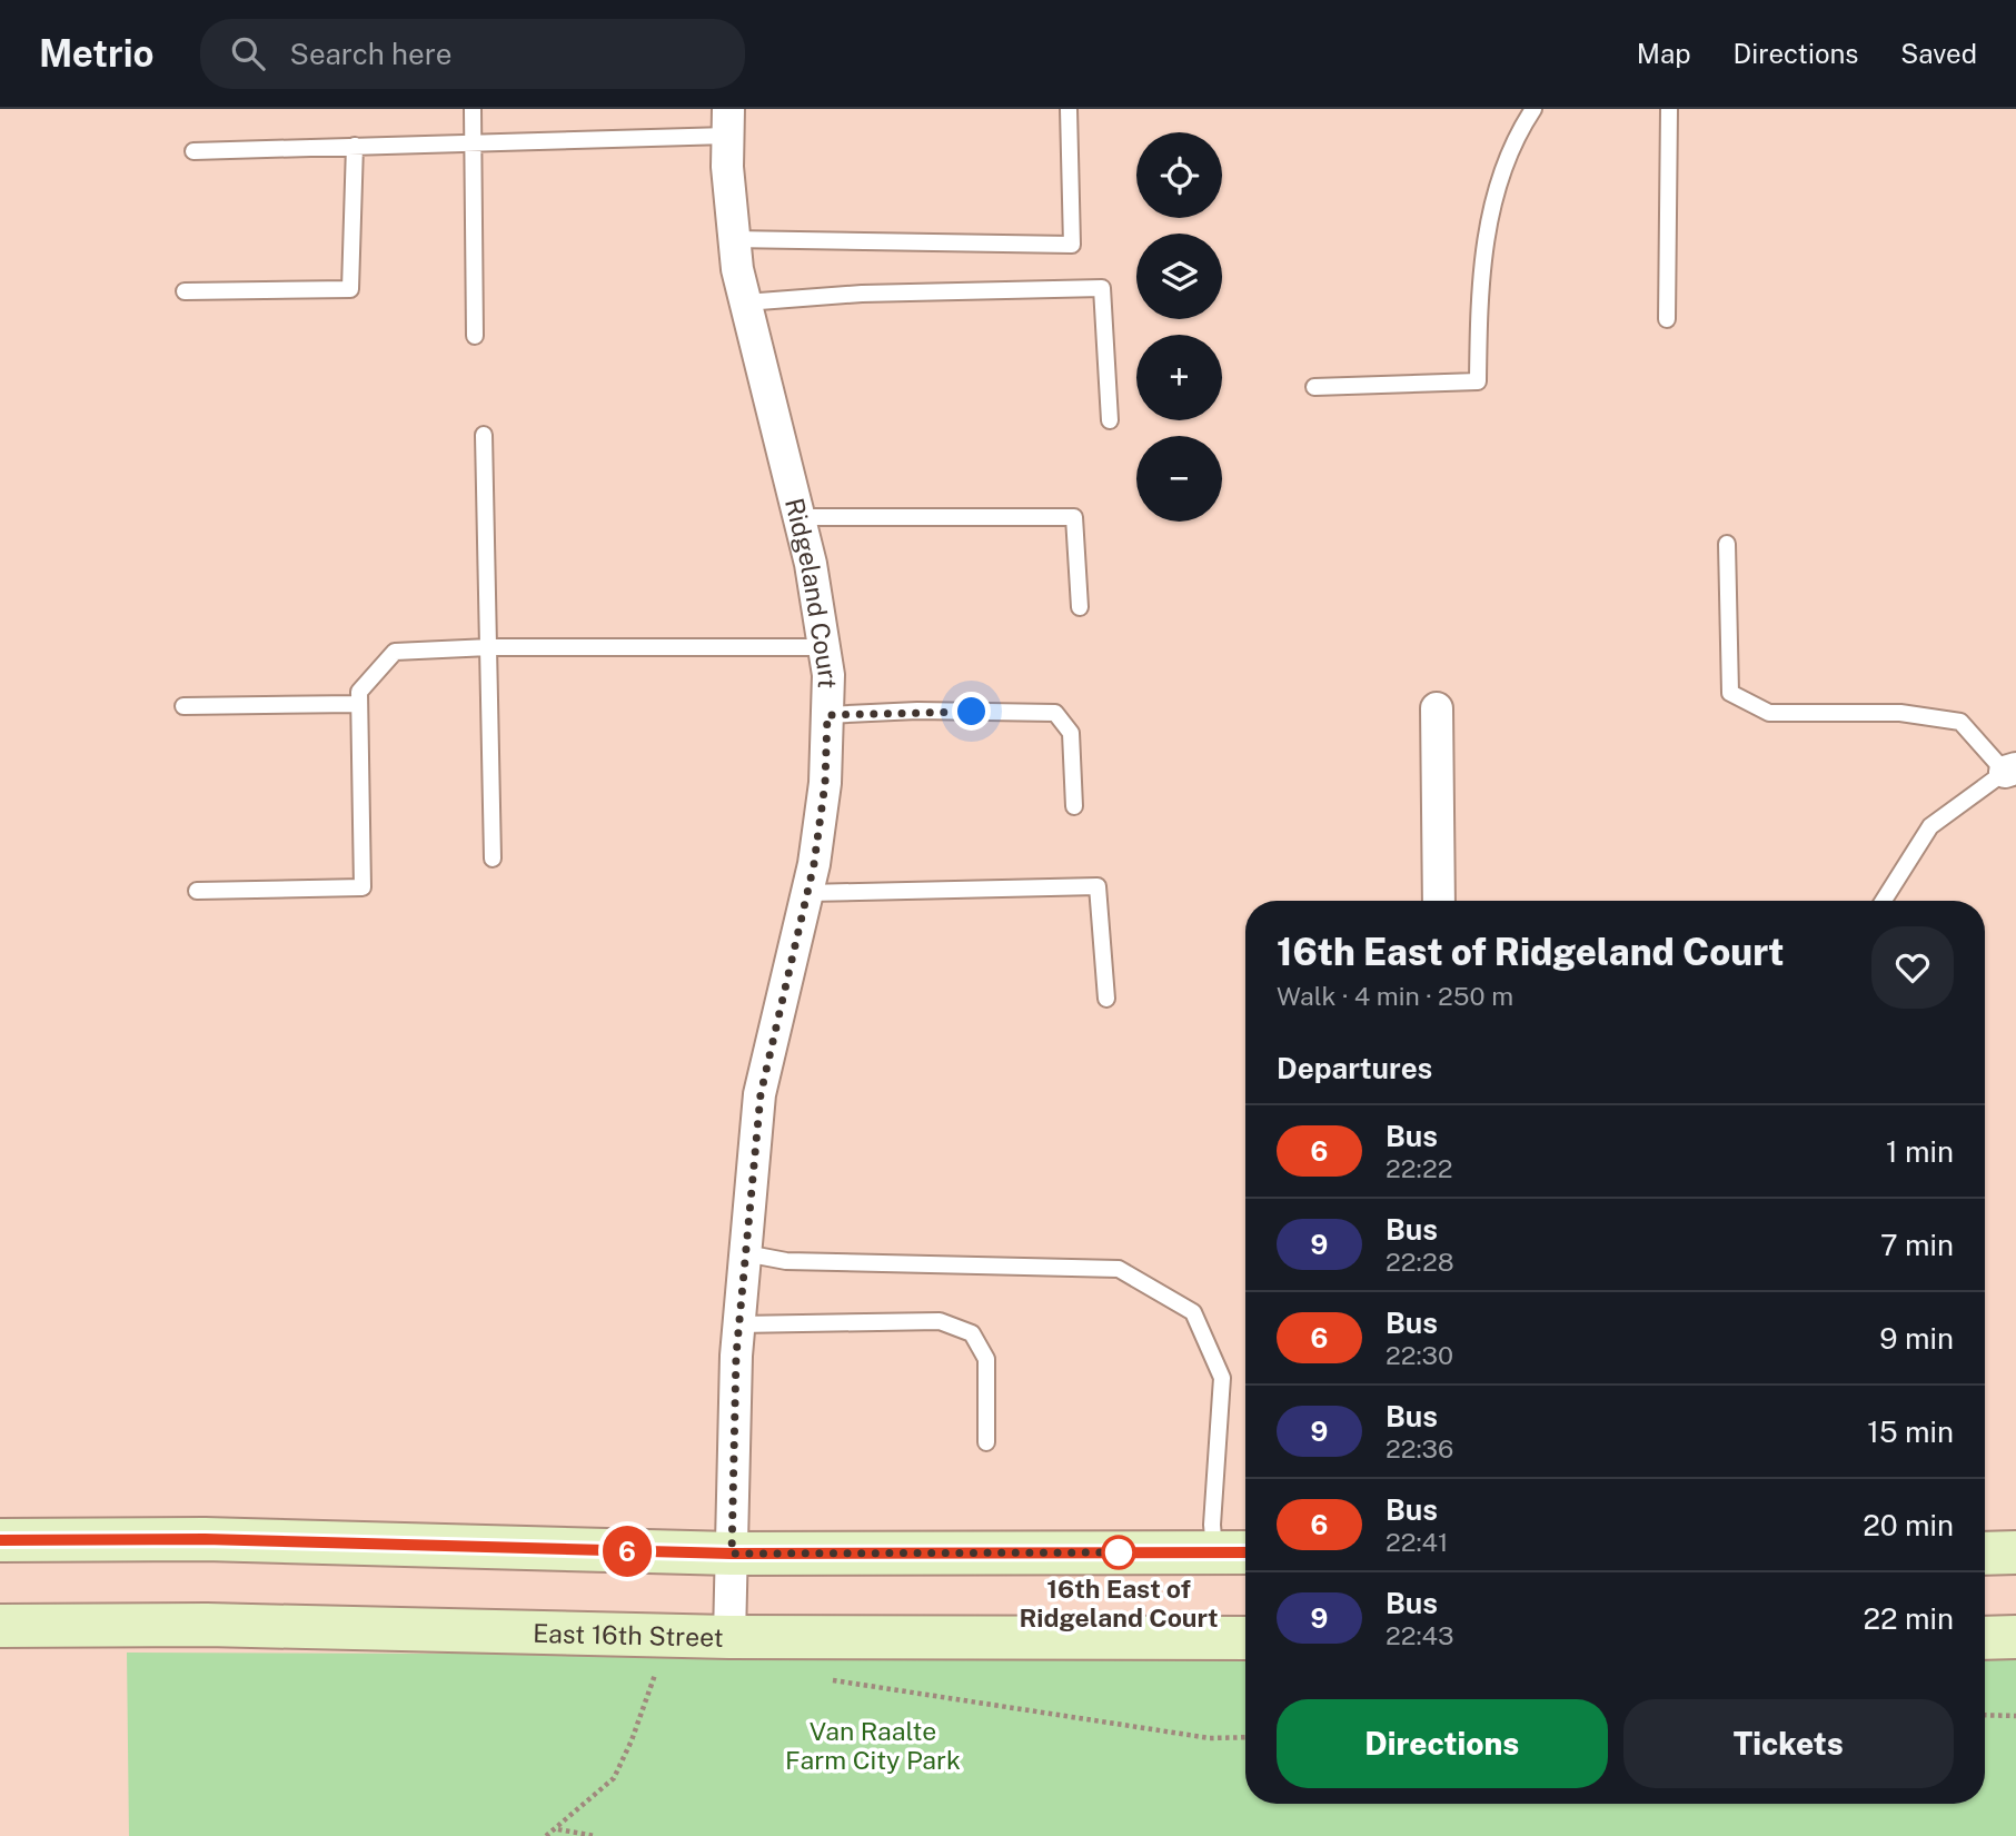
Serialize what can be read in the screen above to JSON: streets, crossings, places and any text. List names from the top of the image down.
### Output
{
  "streets": {
    "main road": ["East 16th Street"],
    "street": ["Ridgeland Court"]
  },
  "crossings": [
    ["Ridgeland Court", "East 16th Street"]
  ],
  "parks": ["Van Raalte Farm City Park"],
  "places": ["16th East of Ridgeland Court"],
  "lines": ["bus line 6"],
  "page": {
    "header": "Metrio",
    "search": "Search here",
    "nav": ["Map", "Directions", "Saved"],
    "on_map": "6",
    "map_buttons": ["+", "−"],
    "heading": [
      ["16th East of Ridgeland Court", "Walk · 4 min · 250 m"],
      "Departures"
    ],
    "list": [
      {
        "mark": "6",
        "name": "Bus",
        "note": "22:22",
        "value": "1 min"
      },
      {
        "mark": "9",
        "name": "Bus",
        "note": "22:28",
        "value": "7 min"
      },
      {
        "mark": "6",
        "name": "Bus",
        "note": "22:30",
        "value": "9 min"
      },
      {
        "mark": "9",
        "name": "Bus",
        "note": "22:36",
        "value": "15 min"
      },
      {
        "mark": "6",
        "name": "Bus",
        "note": "22:41",
        "value": "20 min"
      },
      {
        "mark": "9",
        "name": "Bus",
        "note": "22:43",
        "value": "22 min"
      }
    ],
    "buttons": ["Directions", "Tickets"]
  }
}
